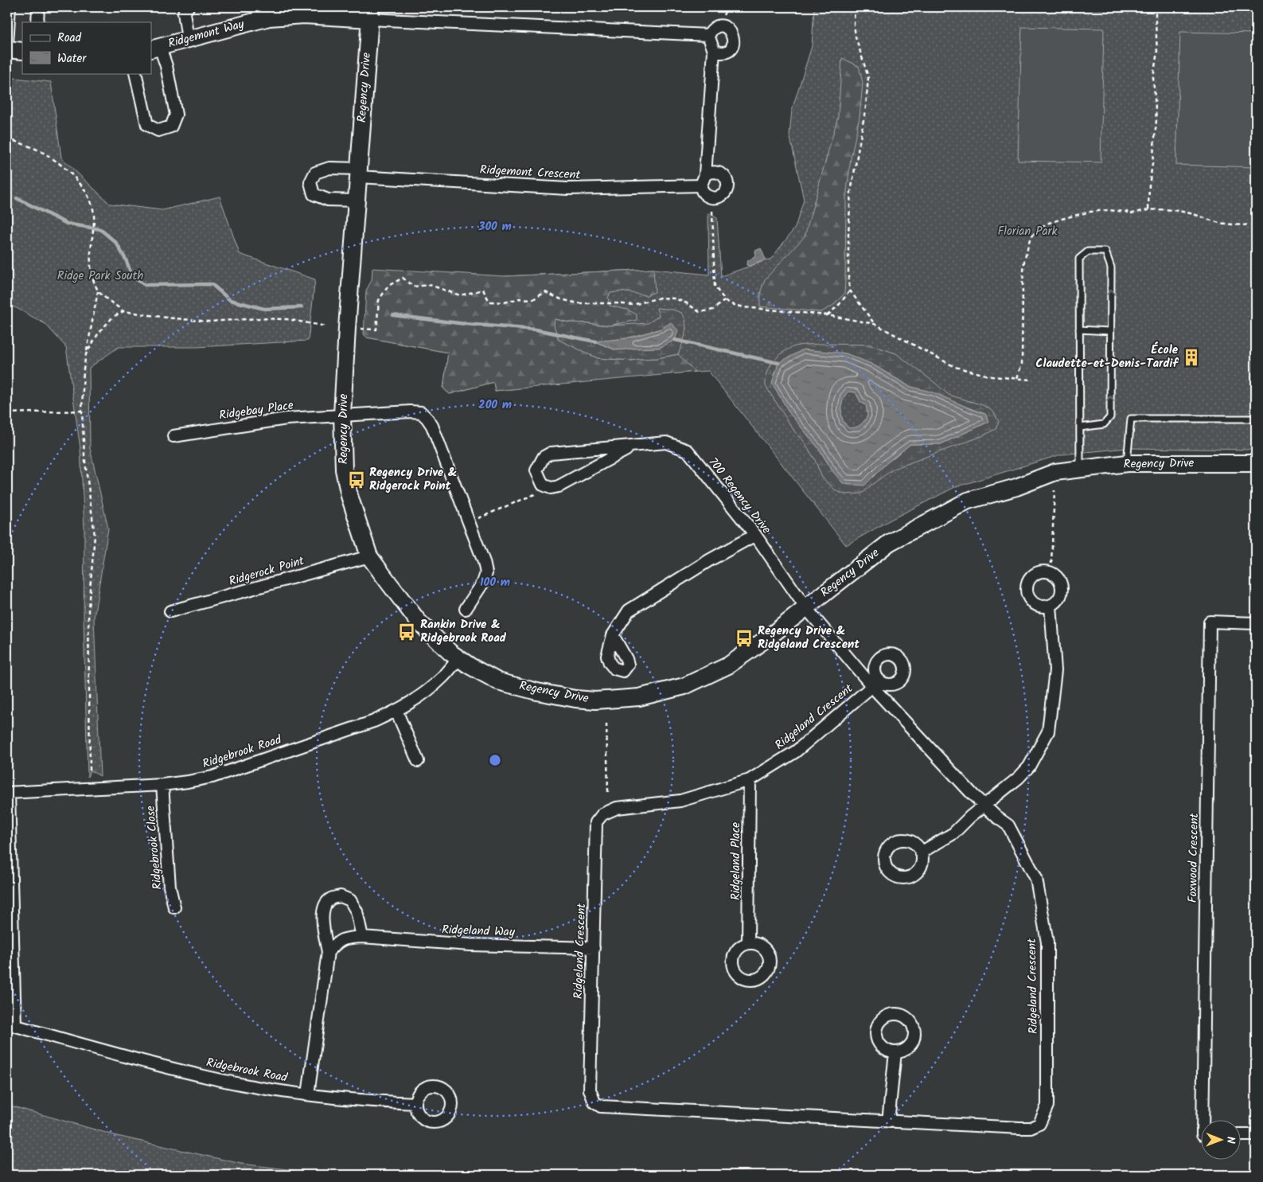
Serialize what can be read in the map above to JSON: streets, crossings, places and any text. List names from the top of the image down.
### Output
{
  "streets": {
    "street": [
      "Ridgemont Way",
      "Regency Drive",
      "Ridgemont Crescent",
      "Ridgebay Place",
      "700 Regency Drive",
      "Ridgerock Point",
      "Ridgeland Crescent",
      "Ridgebrook Road",
      "Ridgebrook Close",
      "Foxwood Crescent",
      "Ridgeland Place",
      "Ridgeland Way"
    ]
  },
  "crossings": [
    ["Ridgemont Way", "Regency Drive"],
    ["Regency Drive", "Ridgemont Crescent"],
    ["Regency Drive", "Ridgebay Place"],
    ["Regency Drive", "700 Regency Drive"],
    ["Regency Drive", "Ridgerock Point"],
    ["Regency Drive", "Ridgeland Crescent"],
    ["Regency Drive", "Ridgebrook Road"],
    ["700 Regency Drive", "Ridgeland Crescent"],
    ["Ridgeland Crescent", "Ridgeland Place"],
    ["Ridgeland Crescent", "Ridgeland Way"],
    ["Ridgebrook Road", "Ridgebrook Close"]
  ],
  "parks": ["Florian Park", "Ridge Park South"],
  "places": {
    "building": ["École Claudette-et-Denis-Tardif"],
    "bus stop": ["Regency Drive & Ridgerock Point", "Rankin Drive & Ridgebrook Road", "Regency Drive & Ridgeland Crescent"]
  },
  "legend": ["Road", "Water"],
  "north": "right",
  "rings": ["300 m", "200 m", "100 m"]
}
